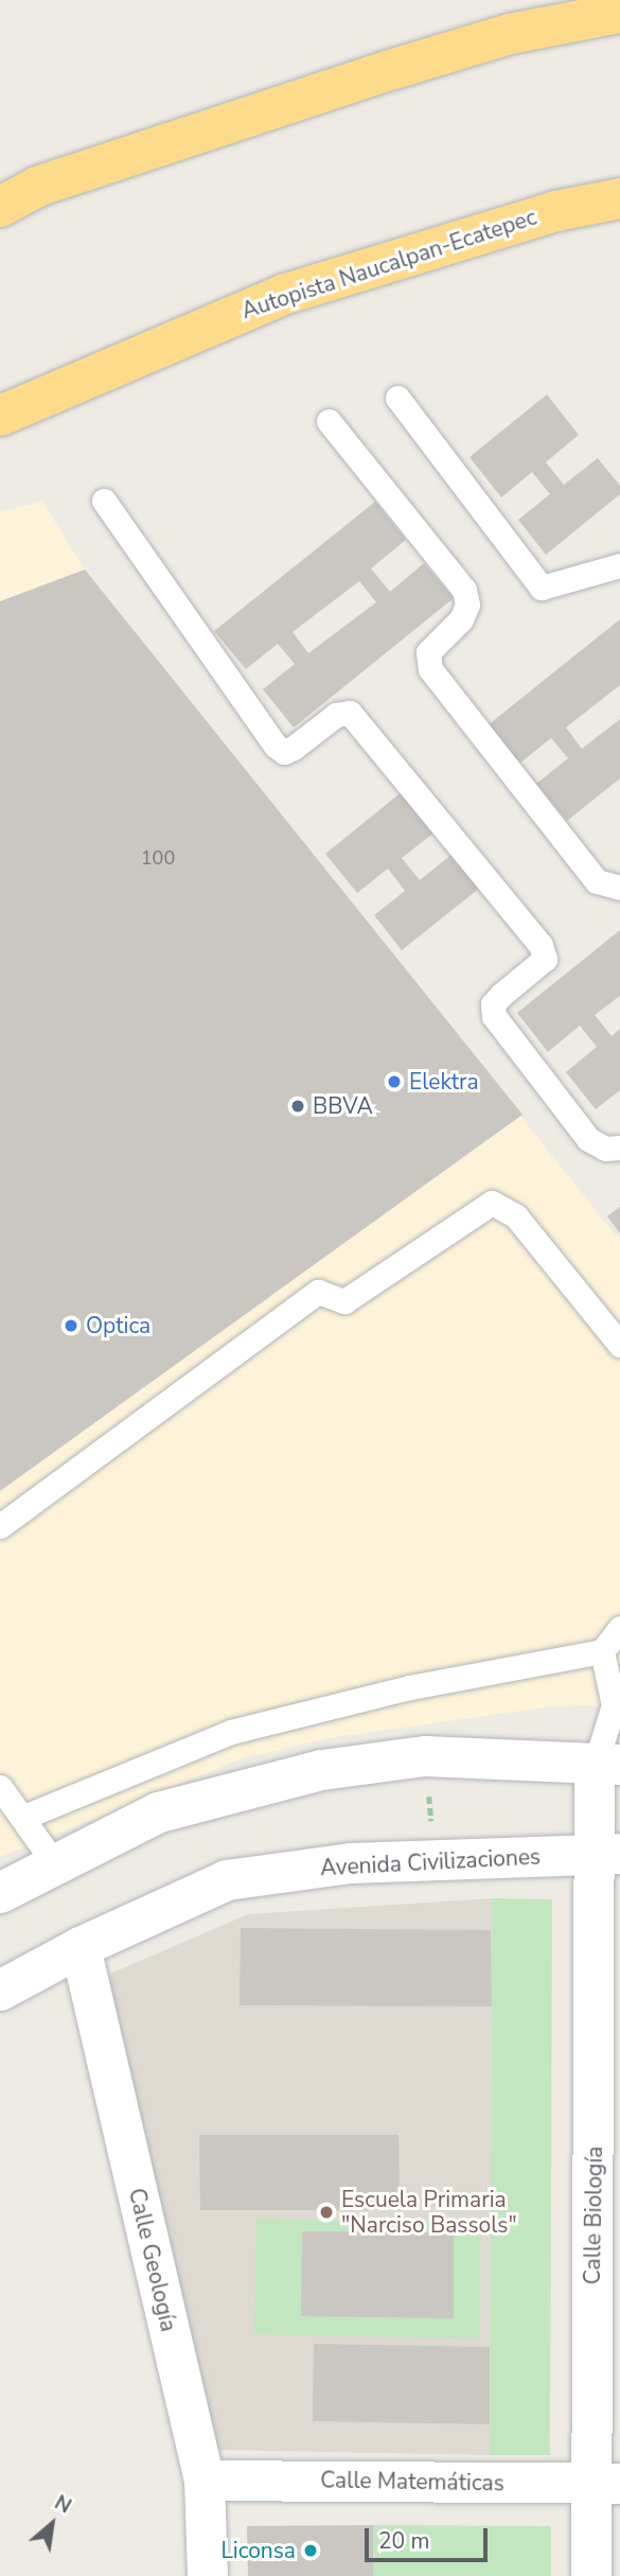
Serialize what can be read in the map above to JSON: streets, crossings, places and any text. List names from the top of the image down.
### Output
{
  "streets": {
    "highway": ["Autopista Naucalpan-Ecatepec"],
    "street": [
      "Avenida Civilizaciones",
      "Calle Biología",
      "Calle Geología",
      "Calle Matemáticas"
    ]
  },
  "crossings": [
    ["Avenida Civilizaciones", "Calle Biología"],
    ["Avenida Civilizaciones", "Calle Geología"],
    ["Calle Biología", "Calle Matemáticas"],
    ["Calle Geología", "Calle Matemáticas"]
  ],
  "places": [
    "Elektra",
    "BBVA",
    "Optica",
    "Escuela Primaria \"Narciso Bassols\"",
    "Liconsa"
  ],
  "house_numbers": ["100"],
  "scale_bar": "20 m",
  "north": "top right"
}
